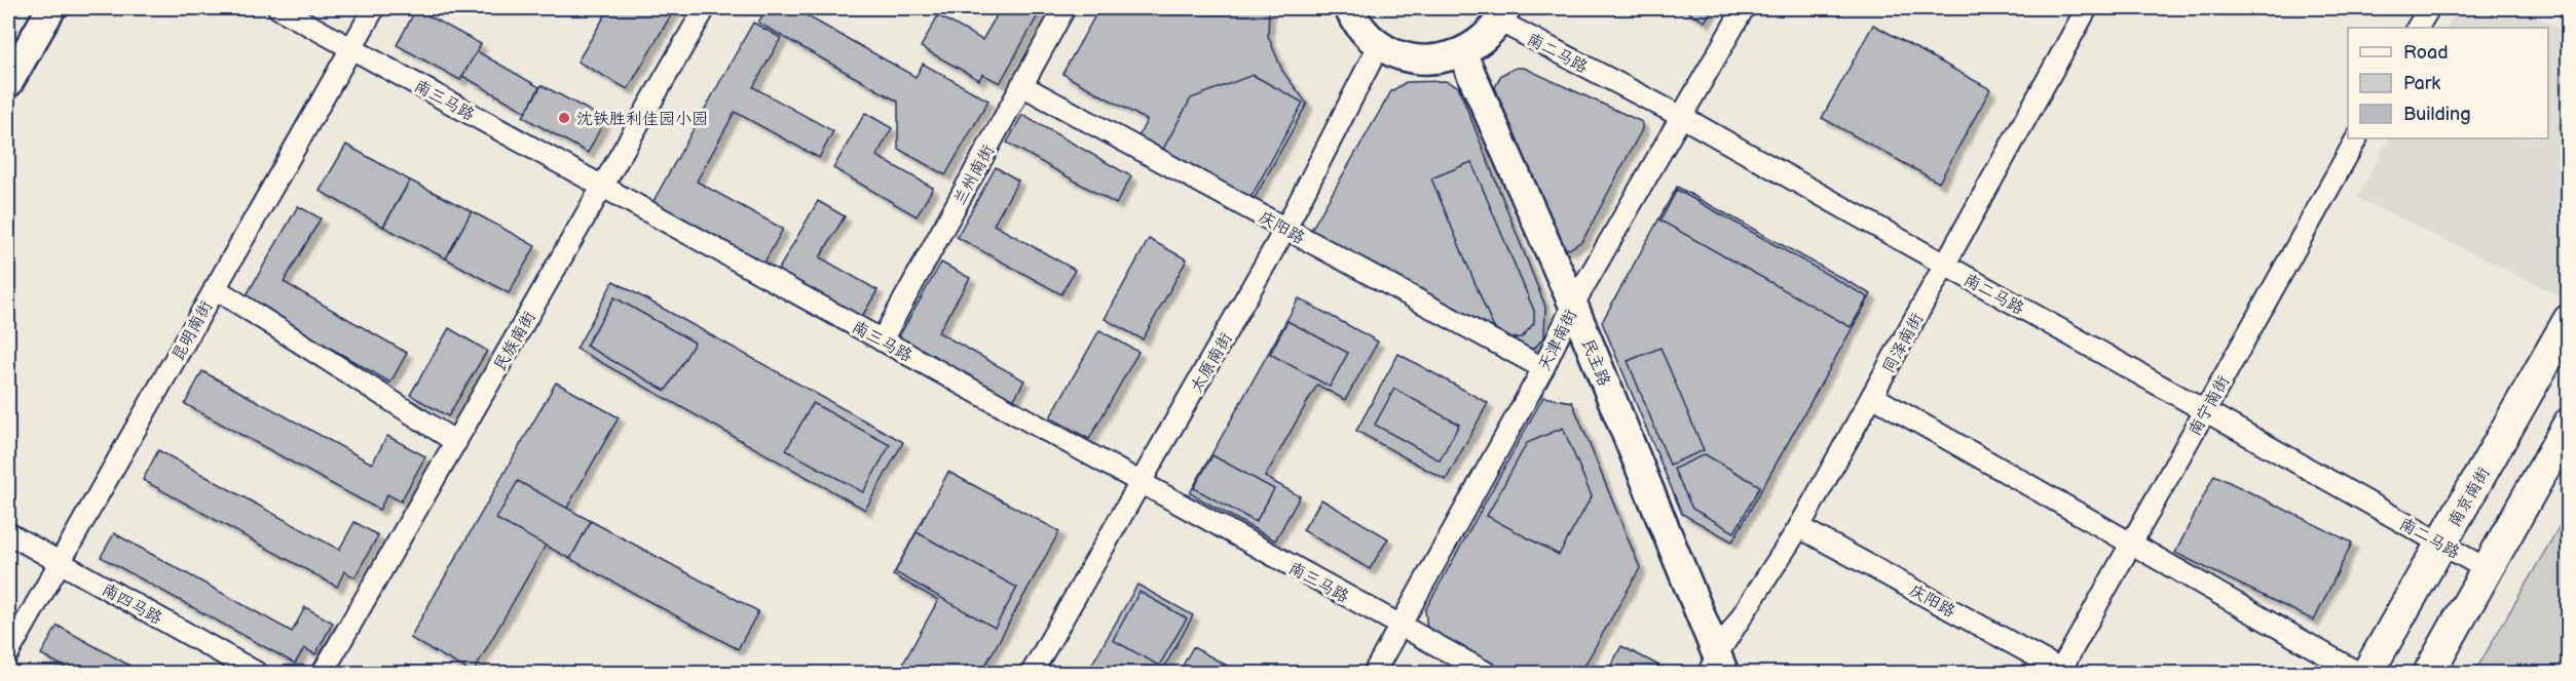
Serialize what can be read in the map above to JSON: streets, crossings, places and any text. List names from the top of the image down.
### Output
{
  "streets": {
    "main road": ["南京南街"],
    "street": [
      "南二马路",
      "南三马路",
      "兰州南街",
      "庆阳路",
      "昆明南街",
      "天津南街",
      "民族南街",
      "同泽南街",
      "太原南街",
      "民主路",
      "南宁南街",
      "南四马路"
    ]
  },
  "crossings": [
    ["南二马路", "天津南街"],
    ["南二马路", "同泽南街"],
    ["南二马路", "南宁南街"],
    ["南二马路", "南京南街"],
    ["南三马路", "兰州南街"],
    ["南三马路", "昆明南街"],
    ["南三马路", "天津南街"],
    ["南三马路", "民族南街"],
    ["南三马路", "太原南街"],
    ["兰州南街", "庆阳路"],
    ["庆阳路", "天津南街"],
    ["庆阳路", "同泽南街"],
    ["庆阳路", "太原南街"],
    ["庆阳路", "南宁南街"],
    ["昆明南街", "南四马路"],
    ["天津南街", "民主路"],
    ["同泽南街", "民主路"]
  ],
  "places": ["沈铁胜利佳园小园"],
  "legend": ["Road", "Park", "Building"]
}
